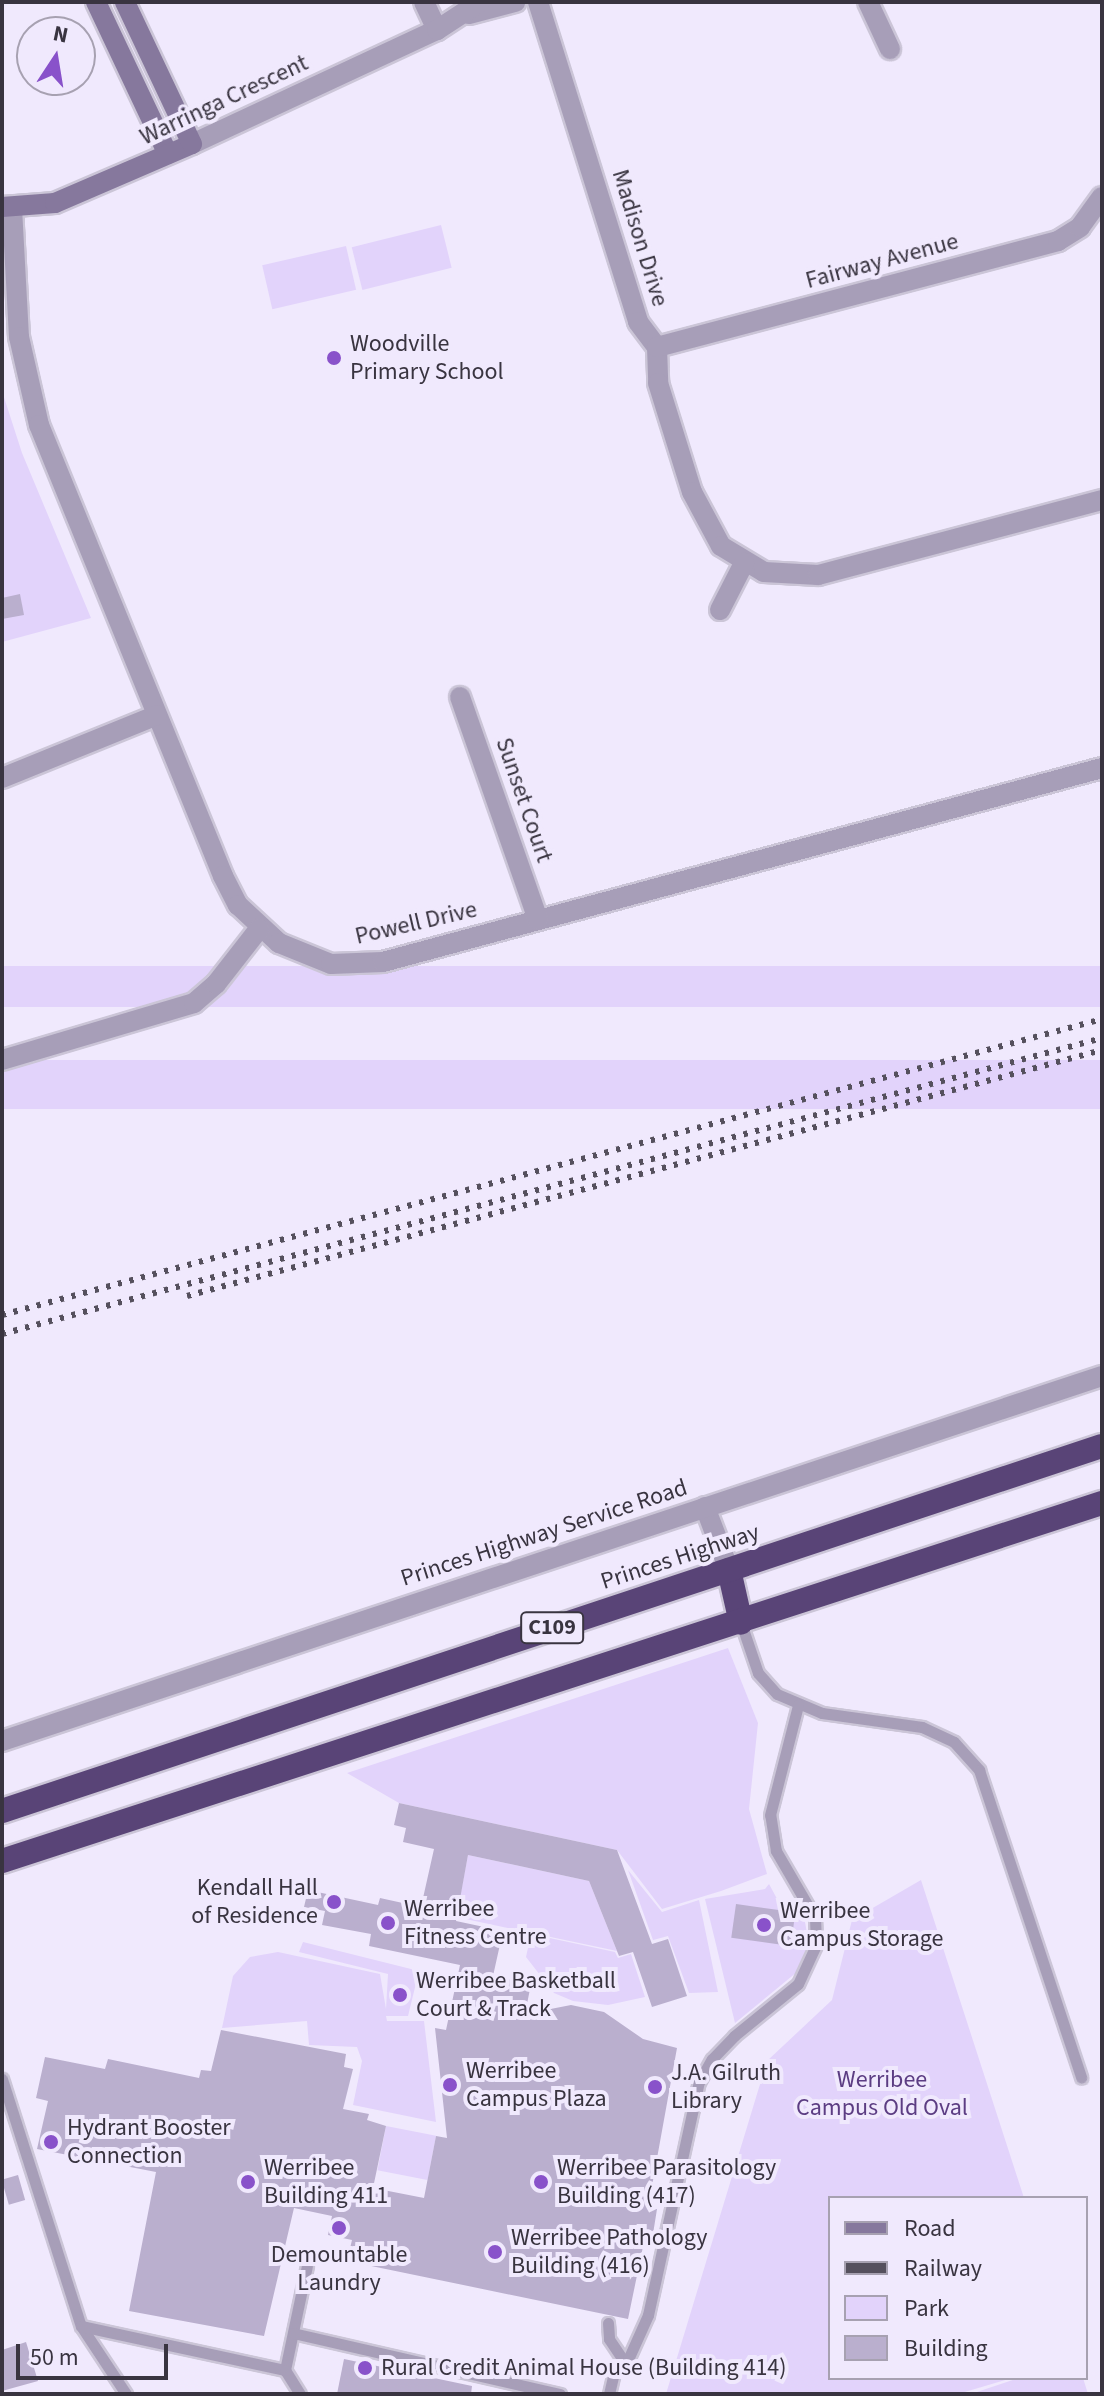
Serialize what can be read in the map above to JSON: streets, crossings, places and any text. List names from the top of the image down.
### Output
{
  "streets": {
    "highway": ["Princes Highway", "C109"],
    "street": [
      "Warringa Crescent",
      "Madison Drive",
      "Fairway Avenue",
      "Sunset Court",
      "Powell Drive",
      "Princes Highway Service Road"
    ]
  },
  "crossings": [
    ["Warringa Crescent", "Powell Drive"],
    ["Madison Drive", "Fairway Avenue"],
    ["Sunset Court", "Powell Drive"]
  ],
  "parks": ["Werribee Campus Old Oval"],
  "places": [
    "Woodville Primary School",
    "Kendall Hall of Residence",
    "Werribee Fitness Centre",
    "Werribee Campus Storage",
    "Werribee Basketball Court & Track",
    "Werribee Campus Plaza",
    "J.A. Gilruth Library",
    "Hydrant Booster Connection",
    "Werribee Building 411",
    "Werribee Parasitology Building (417)",
    "Demountable Laundry",
    "Werribee Pathology Building (416)",
    "Rural Credit Animal House (Building 414)"
  ],
  "legend": [
    "Road",
    "Railway",
    "Park",
    "Building"
  ],
  "scale_bar": "50 m",
  "north": "top"
}
